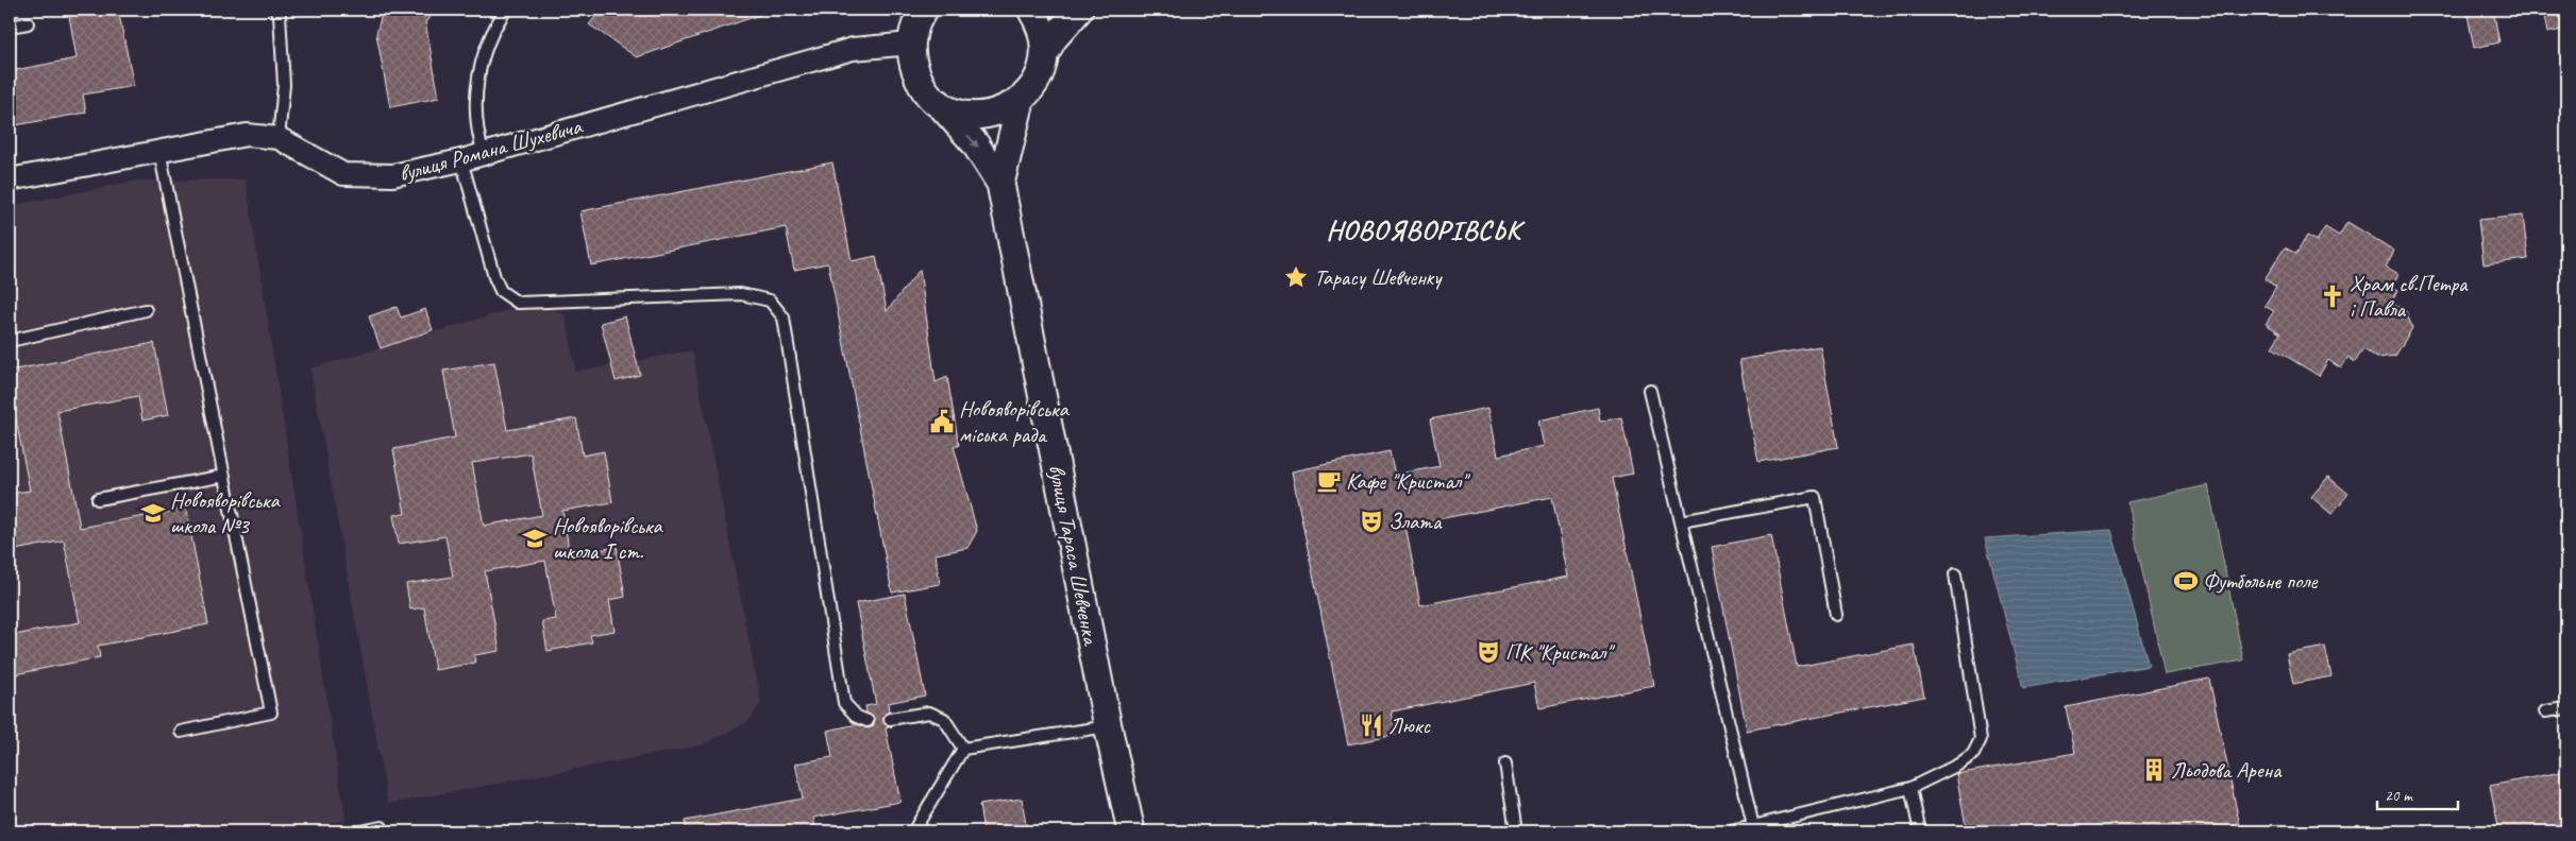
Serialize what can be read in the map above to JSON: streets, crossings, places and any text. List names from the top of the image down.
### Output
{
  "streets": {
    "street": ["вулиця Романа Шухевича", "вулиця Тараса Шевченка"]
  },
  "crossings": [
    ["вулиця Романа Шухевича", "вулиця Тараса Шевченка"]
  ],
  "districts": ["НОВОЯВОРІВСЬК"],
  "places": {
    "place": ["Тарасу Шевченку"],
    "church": ["Храм св.Петра і Павла"],
    "public building": ["Новояворівська міська рада"],
    "cafe": ["Кафе \"Кристал\""],
    "school or university": ["Новояворівська школа №3", "Новояворівська школа І ст."],
    "theatre": ["Злата", "ПК \"Кристал\""],
    "sports": ["Футбольне поле"],
    "restaurant": ["Люкс"],
    "building": ["Льодова Арена"]
  },
  "scale_bar": "20 m"
}
